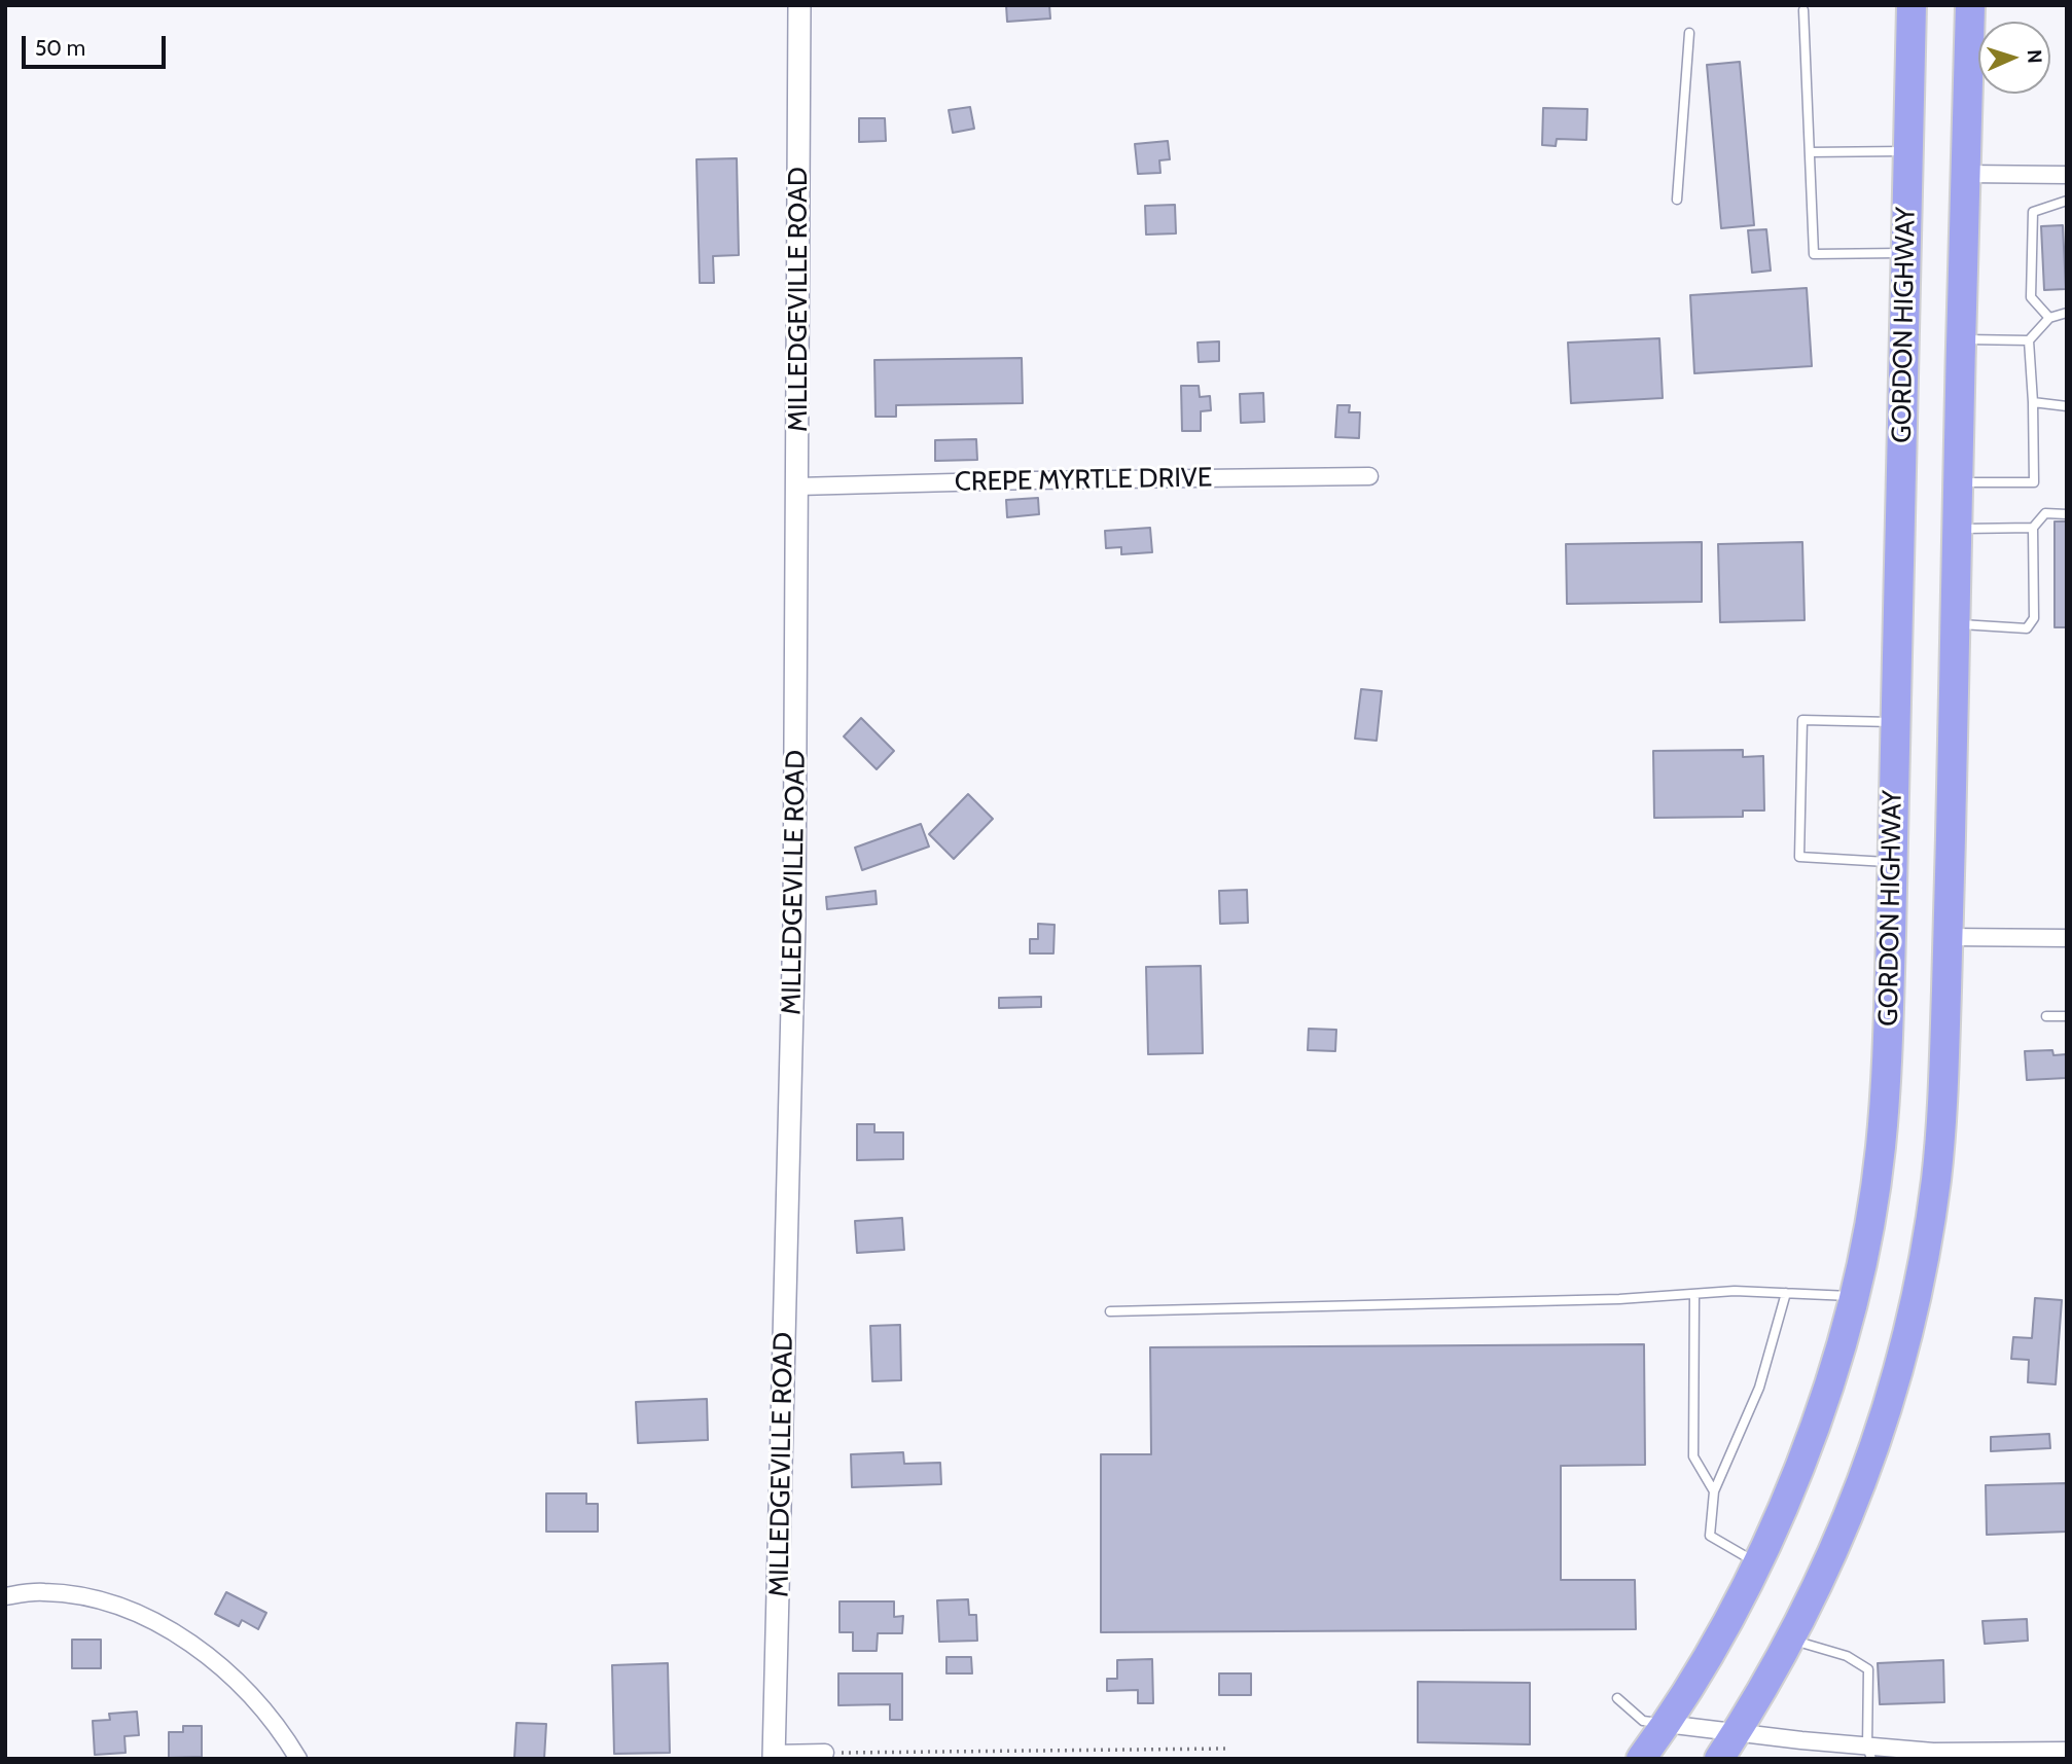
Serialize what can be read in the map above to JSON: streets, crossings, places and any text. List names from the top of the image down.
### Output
{
  "streets": {
    "highway": ["GORDON HIGHWAY"],
    "street": ["MILLEDGEVILLE ROAD", "CREPE MYRTLE DRIVE"]
  },
  "crossings": [
    ["MILLEDGEVILLE ROAD", "CREPE MYRTLE DRIVE"]
  ],
  "scale_bar": "50 m",
  "north": "right"
}
